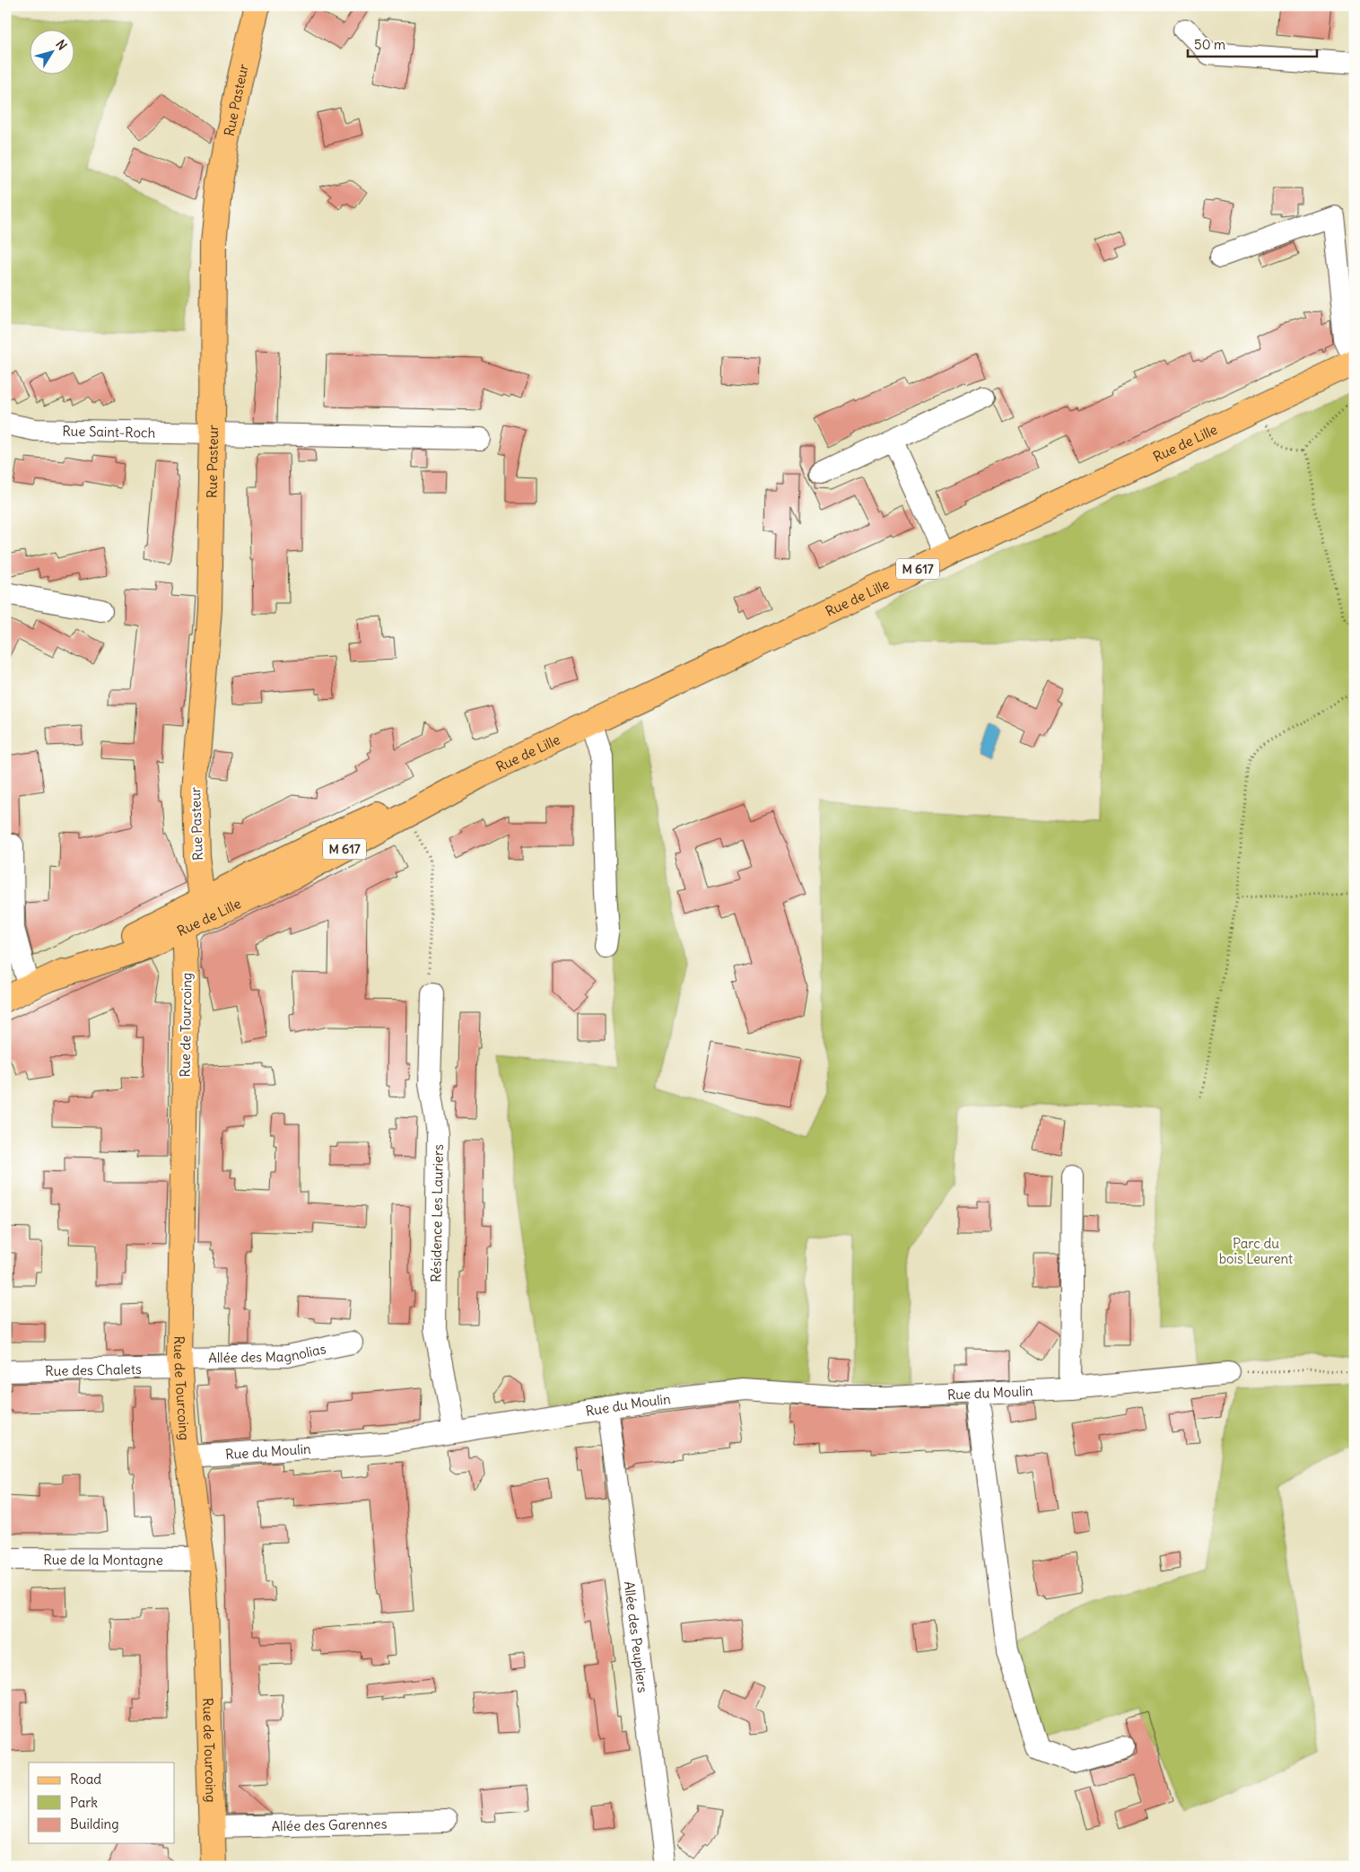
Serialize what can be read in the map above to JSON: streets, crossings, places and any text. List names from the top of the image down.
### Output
{
  "streets": {
    "main road": [
      "Rue Pasteur",
      "Rue de Lille",
      "M 617",
      "Rue de Tourcoing"
    ],
    "street": [
      "Rue Saint-Roch",
      "Résidence Les Lauriers",
      "Allée des Magnolias",
      "Rue des Chalets",
      "Rue du Moulin",
      "Rue de la Montagne",
      "Allée des Peupliers",
      "Allée des Garennes"
    ]
  },
  "crossings": [
    ["Rue Pasteur", "Rue Saint-Roch"],
    ["Rue Pasteur", "Rue de Lille"],
    ["Rue Pasteur", "Rue de Tourcoing"],
    ["Rue de Lille", "Rue de Tourcoing"],
    ["Rue de Tourcoing", "Allée des Magnolias"],
    ["Rue de Tourcoing", "Rue des Chalets"],
    ["Rue de Tourcoing", "Rue du Moulin"],
    ["Rue de Tourcoing", "Rue de la Montagne"],
    ["Rue de Tourcoing", "Allée des Garennes"],
    ["Résidence Les Lauriers", "Rue du Moulin"],
    ["Allée des Magnolias", "Rue des Chalets"],
    ["Rue du Moulin", "Allée des Peupliers"]
  ],
  "parks": ["Parc du bois Leurent"],
  "legend": ["Road", "Park", "Building"],
  "scale_bar": "50 m",
  "north": "top right"
}
